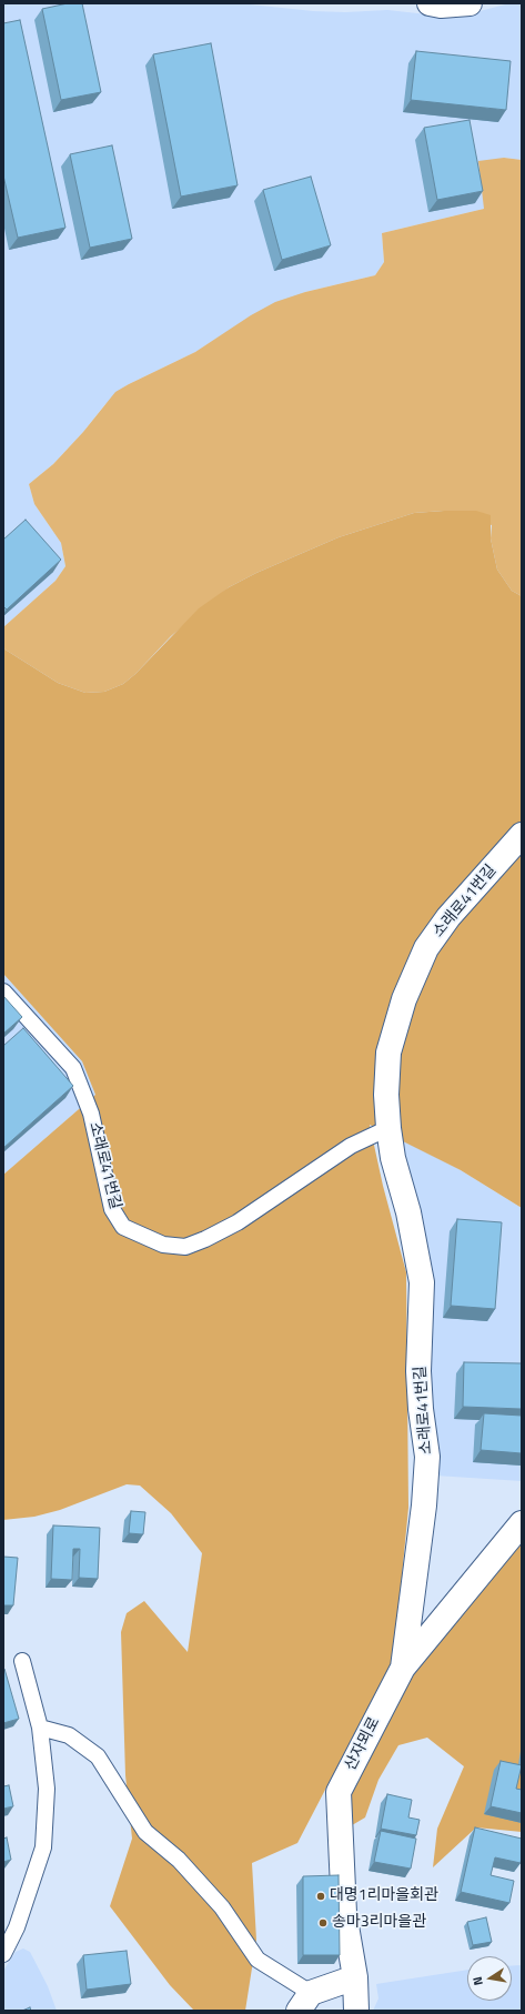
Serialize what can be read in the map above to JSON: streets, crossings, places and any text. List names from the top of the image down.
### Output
{
  "streets": {
    "street": ["소래로41번길", "산자뫼로"]
  },
  "crossings": [
    ["소래로41번길", "산자뫼로"]
  ],
  "places": ["대명1리마을회관", "송마3리마을관"],
  "north": "left"
}
